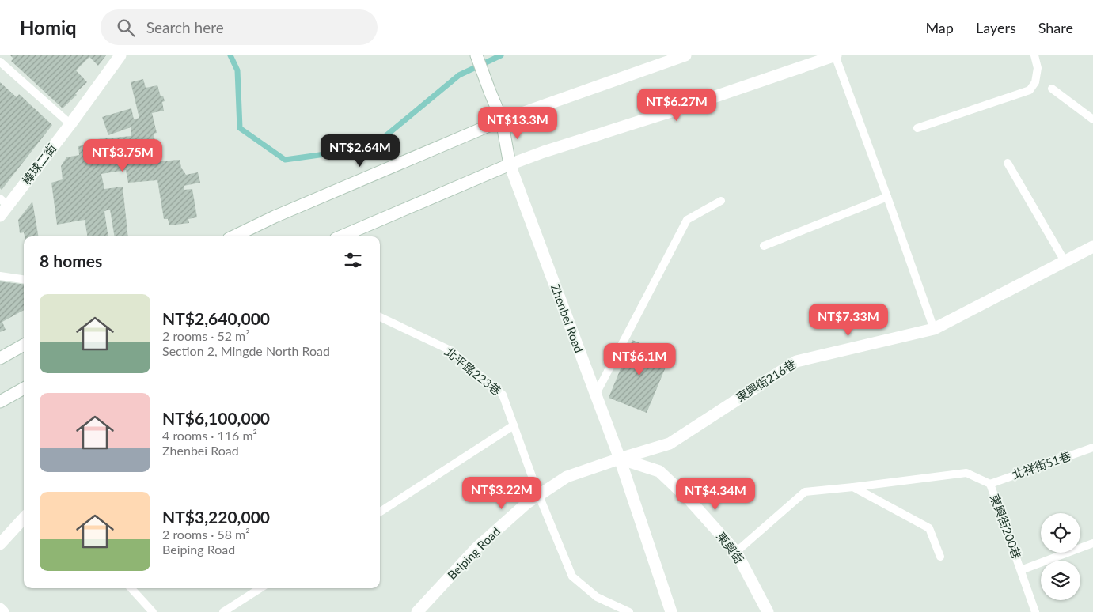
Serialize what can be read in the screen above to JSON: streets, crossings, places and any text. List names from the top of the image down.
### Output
{
  "streets": {
    "street": [
      "棒球二街",
      "Zhenbei Road",
      "東興街216巷",
      "東興街",
      "Beiping Road"
    ],
    "lane": ["北平路223巷", "北祥街51巷", "東興街200巷"]
  },
  "crossings": [
    ["Zhenbei Road", "東興街216巷"],
    ["Zhenbei Road", "東興街"],
    ["Zhenbei Road", "Beiping Road"],
    ["北平路223巷", "Beiping Road"],
    ["東興街216巷", "東興街"],
    ["東興街216巷", "Beiping Road"],
    ["北祥街51巷", "東興街200巷"],
    ["東興街200巷", "東興街"],
    ["東興街", "Beiping Road"]
  ],
  "page": {
    "header": "Homiq",
    "search": "Search here",
    "nav": ["Map", "Layers", "Share"],
    "price": [
      "NT$6.27M",
      "NT$13.3M",
      "NT$2.64M",
      "NT$3.75M",
      "NT$7.33M",
      "NT$6.1M",
      "NT$3.22M",
      "NT$4.34M"
    ],
    "heading": "8 homes",
    "list": [
      {
        "name": "NT$2,640,000",
        "note": "2 rooms · 52 m² · Section 2, Mingde North Road"
      },
      {
        "name": "NT$6,100,000",
        "note": "4 rooms · 116 m² · Zhenbei Road"
      },
      {
        "name": "NT$3,220,000",
        "note": "2 rooms · 58 m² · Beiping Road"
      }
    ]
  }
}
